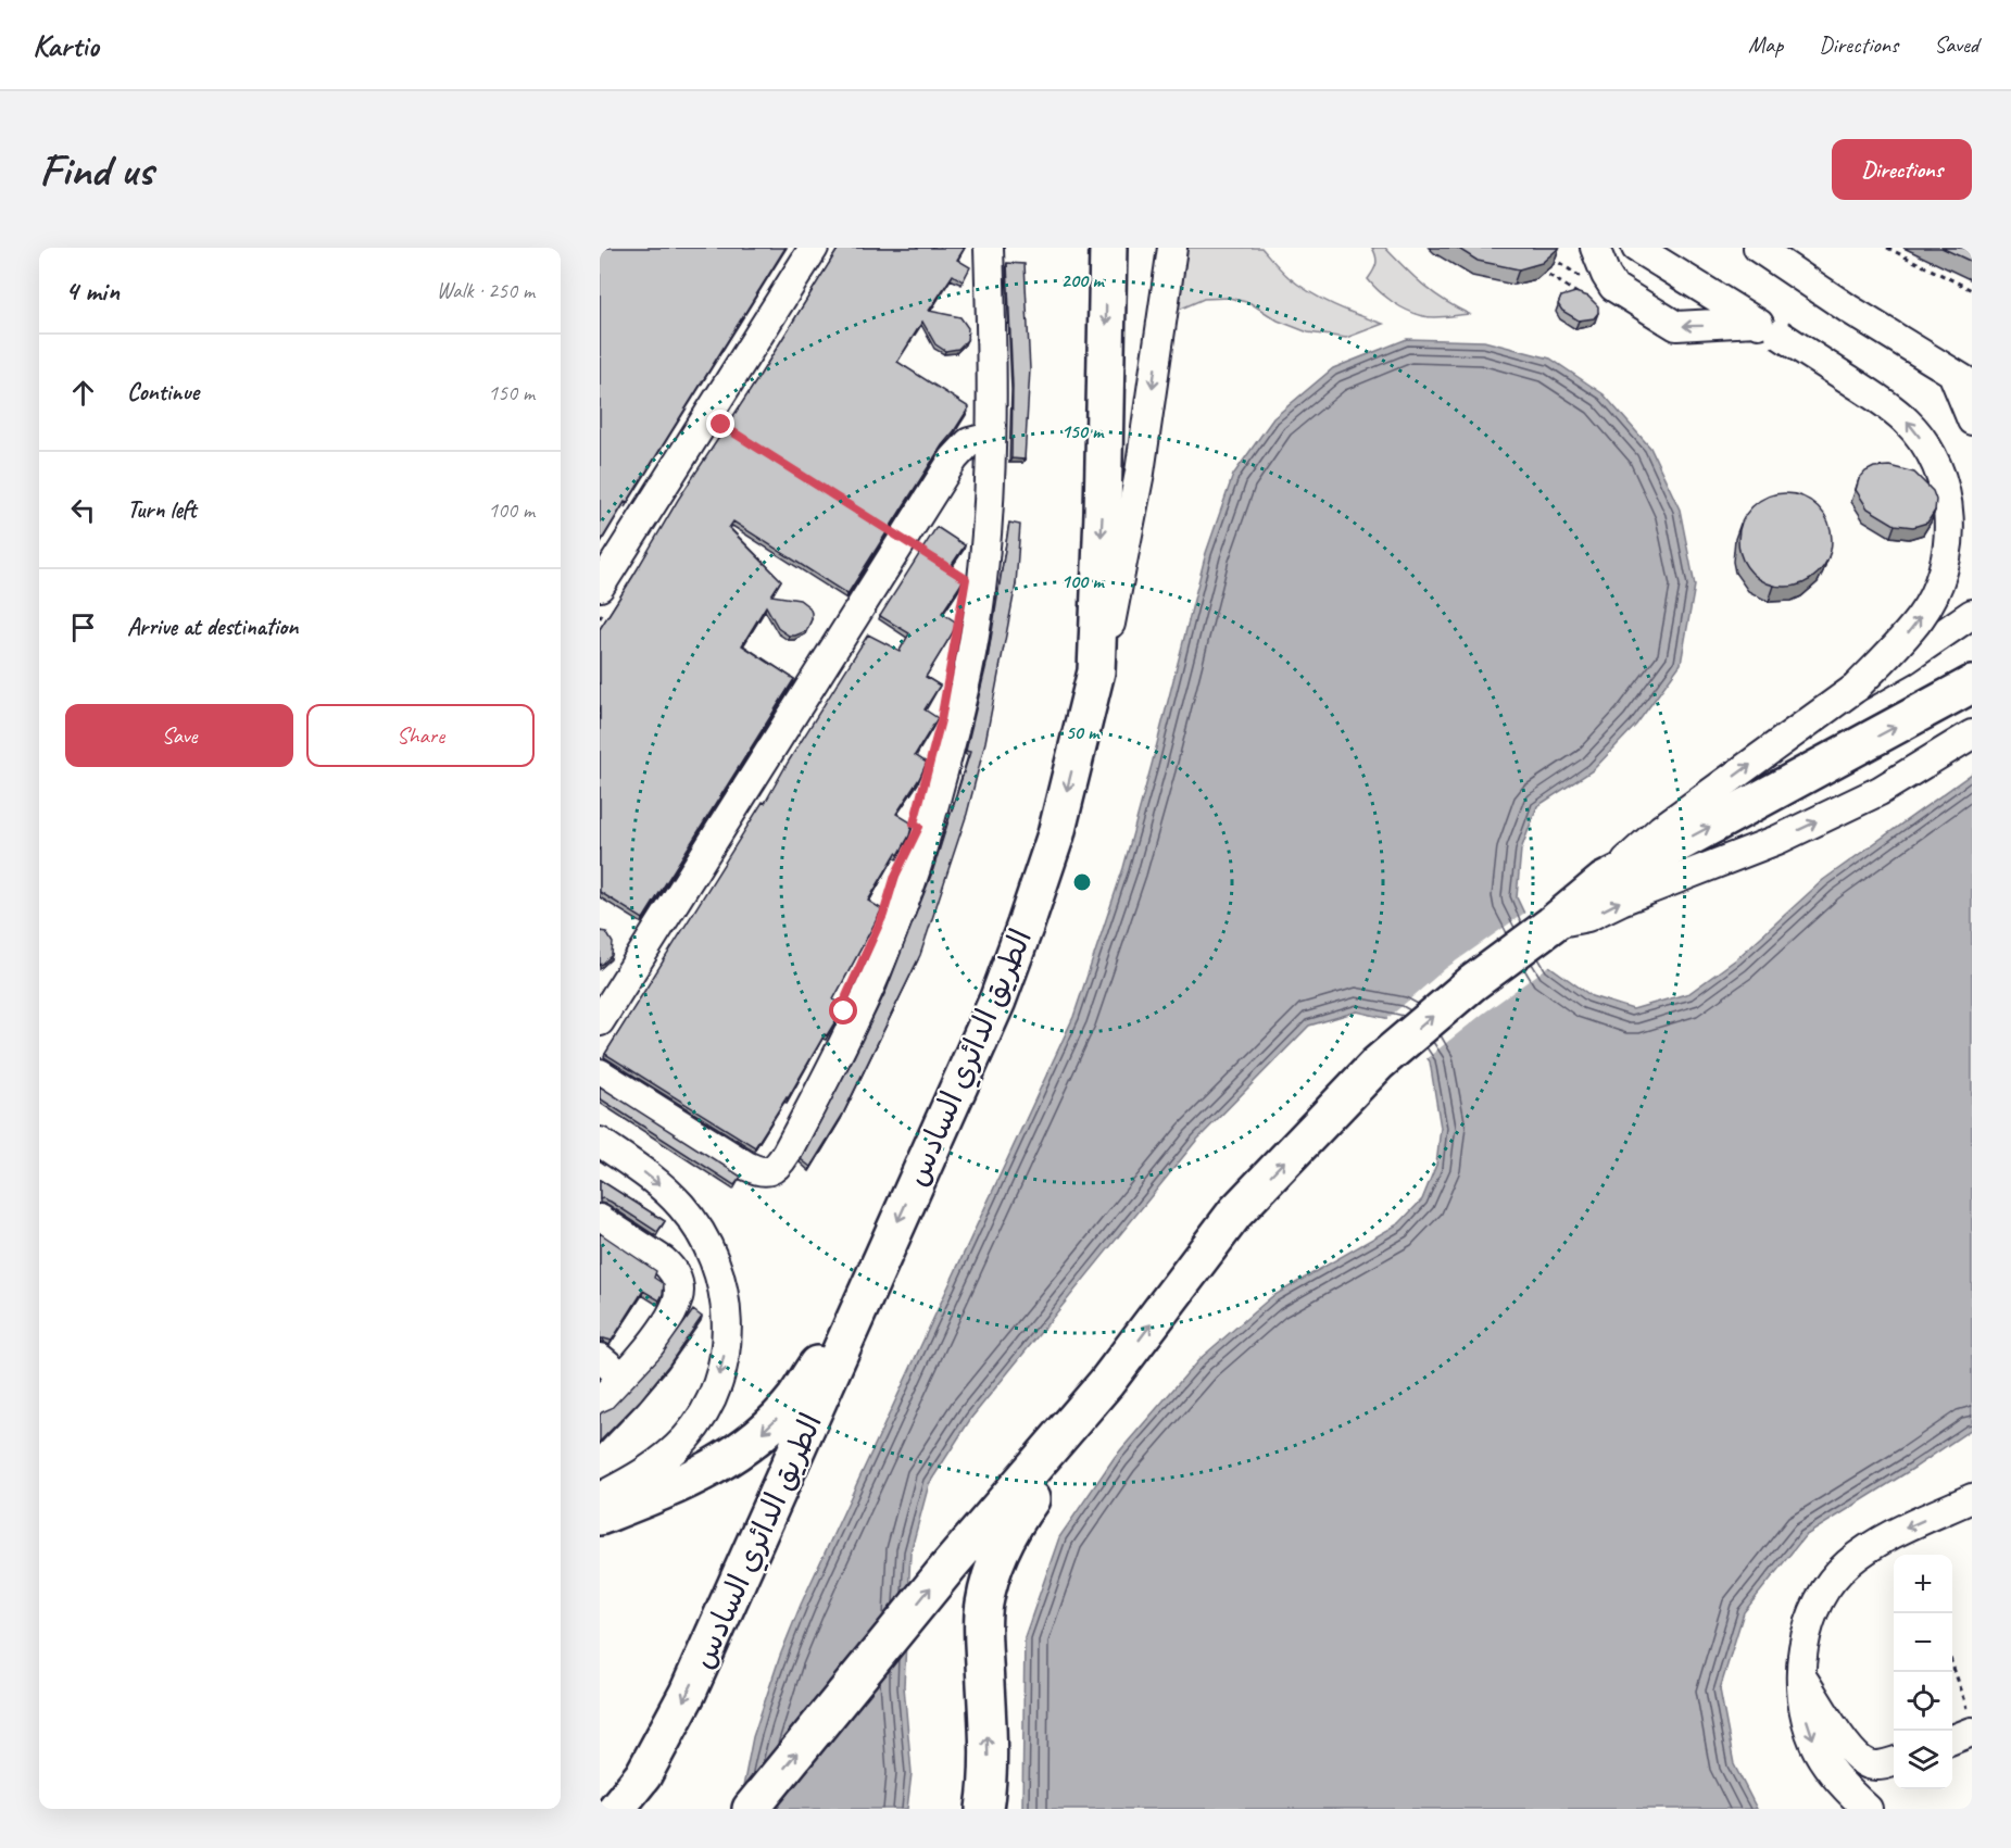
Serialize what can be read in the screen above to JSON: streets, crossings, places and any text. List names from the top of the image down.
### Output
{
  "streets": {
    "highway": ["الطريق الدائري السادس"]
  },
  "page": {
    "header": "Kartio",
    "nav": ["Map", "Directions", "Saved"],
    "buttons": [
      "Directions",
      ["Save", "Share"]
    ],
    "title": "Find us",
    "heading": ["4 min", "Walk · 250 m"],
    "list": [
      ["Continue", "150 m"],
      ["Turn left", "100 m"],
      "Arrive at destination"
    ],
    "map_buttons": ["+", "−"]
  },
  "rings": [
    "200 m",
    "150 m",
    "100 m",
    "50 m"
  ]
}
